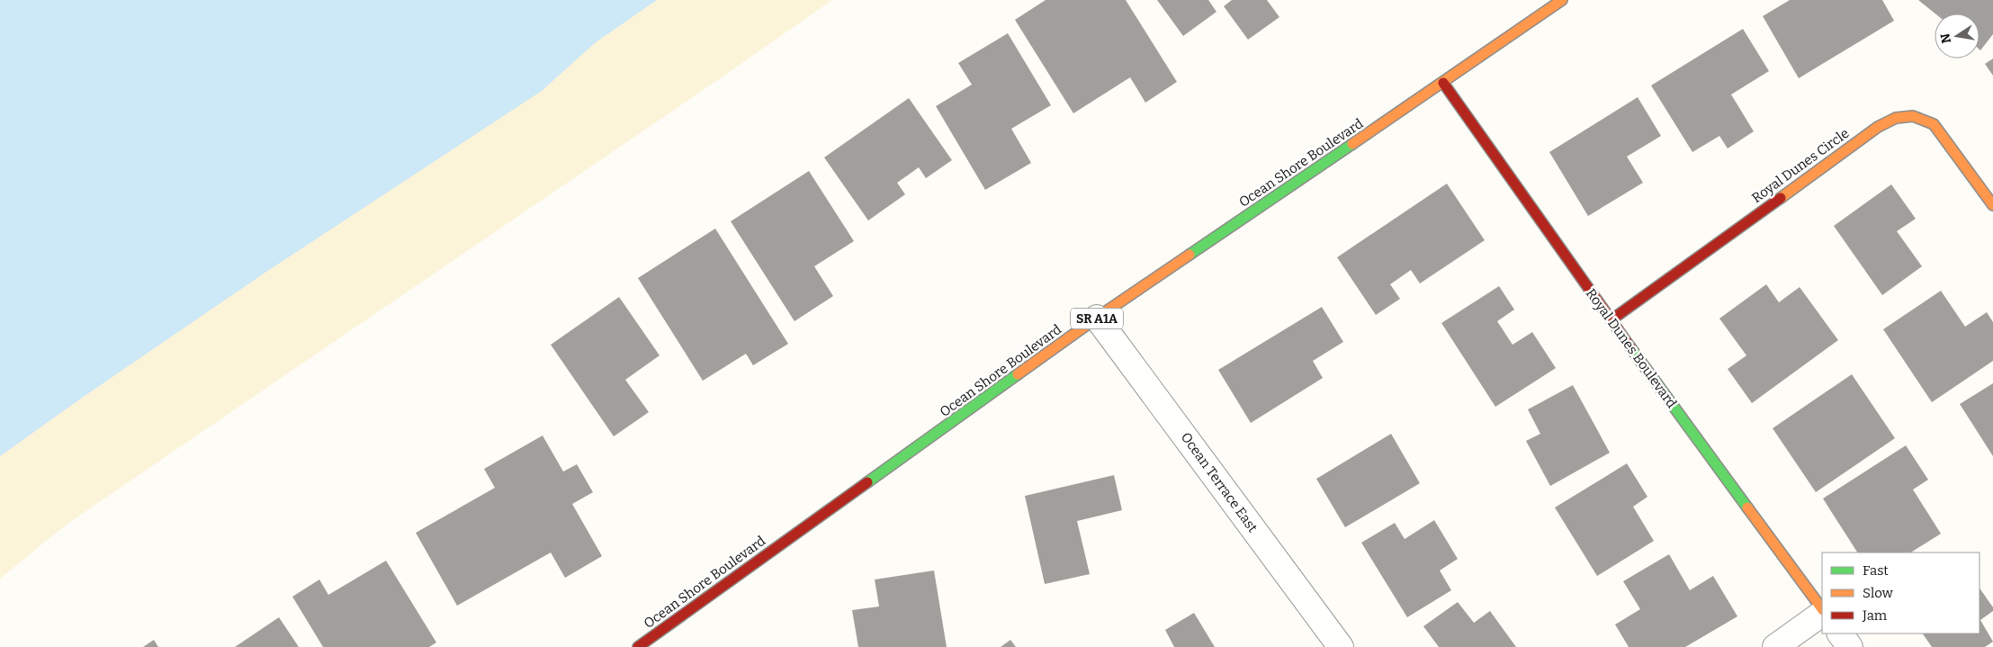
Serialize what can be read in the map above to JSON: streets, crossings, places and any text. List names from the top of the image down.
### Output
{
  "streets": {
    "street": [
      "Ocean Shore Boulevard",
      "Royal Dunes Circle",
      "SR A1A",
      "Royal Dunes Boulevard",
      "Ocean Terrace East"
    ]
  },
  "crossings": [
    ["Ocean Shore Boulevard", "Royal Dunes Boulevard"],
    ["Ocean Shore Boulevard", "Ocean Terrace East"],
    ["Royal Dunes Circle", "Royal Dunes Boulevard"]
  ],
  "legend": ["Fast", "Slow", "Jam"],
  "north": "left"
}
